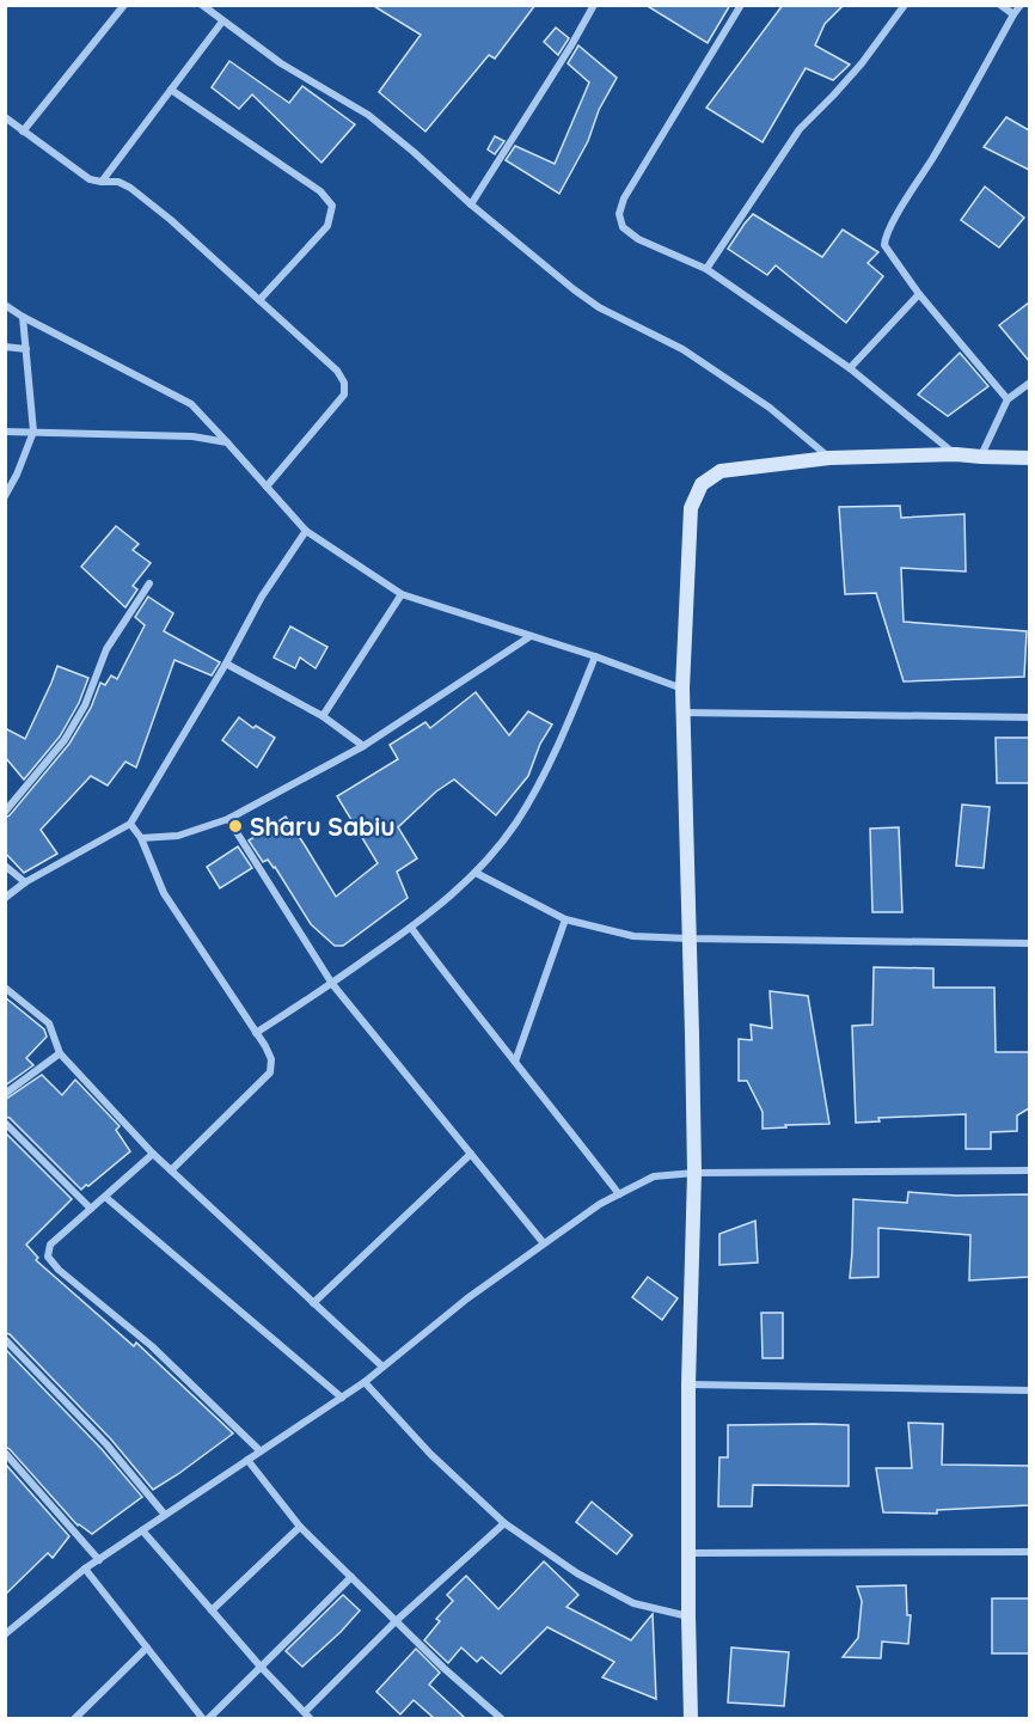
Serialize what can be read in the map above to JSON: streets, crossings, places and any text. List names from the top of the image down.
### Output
{
  "places": ["Sharu Sabiu"]
}
